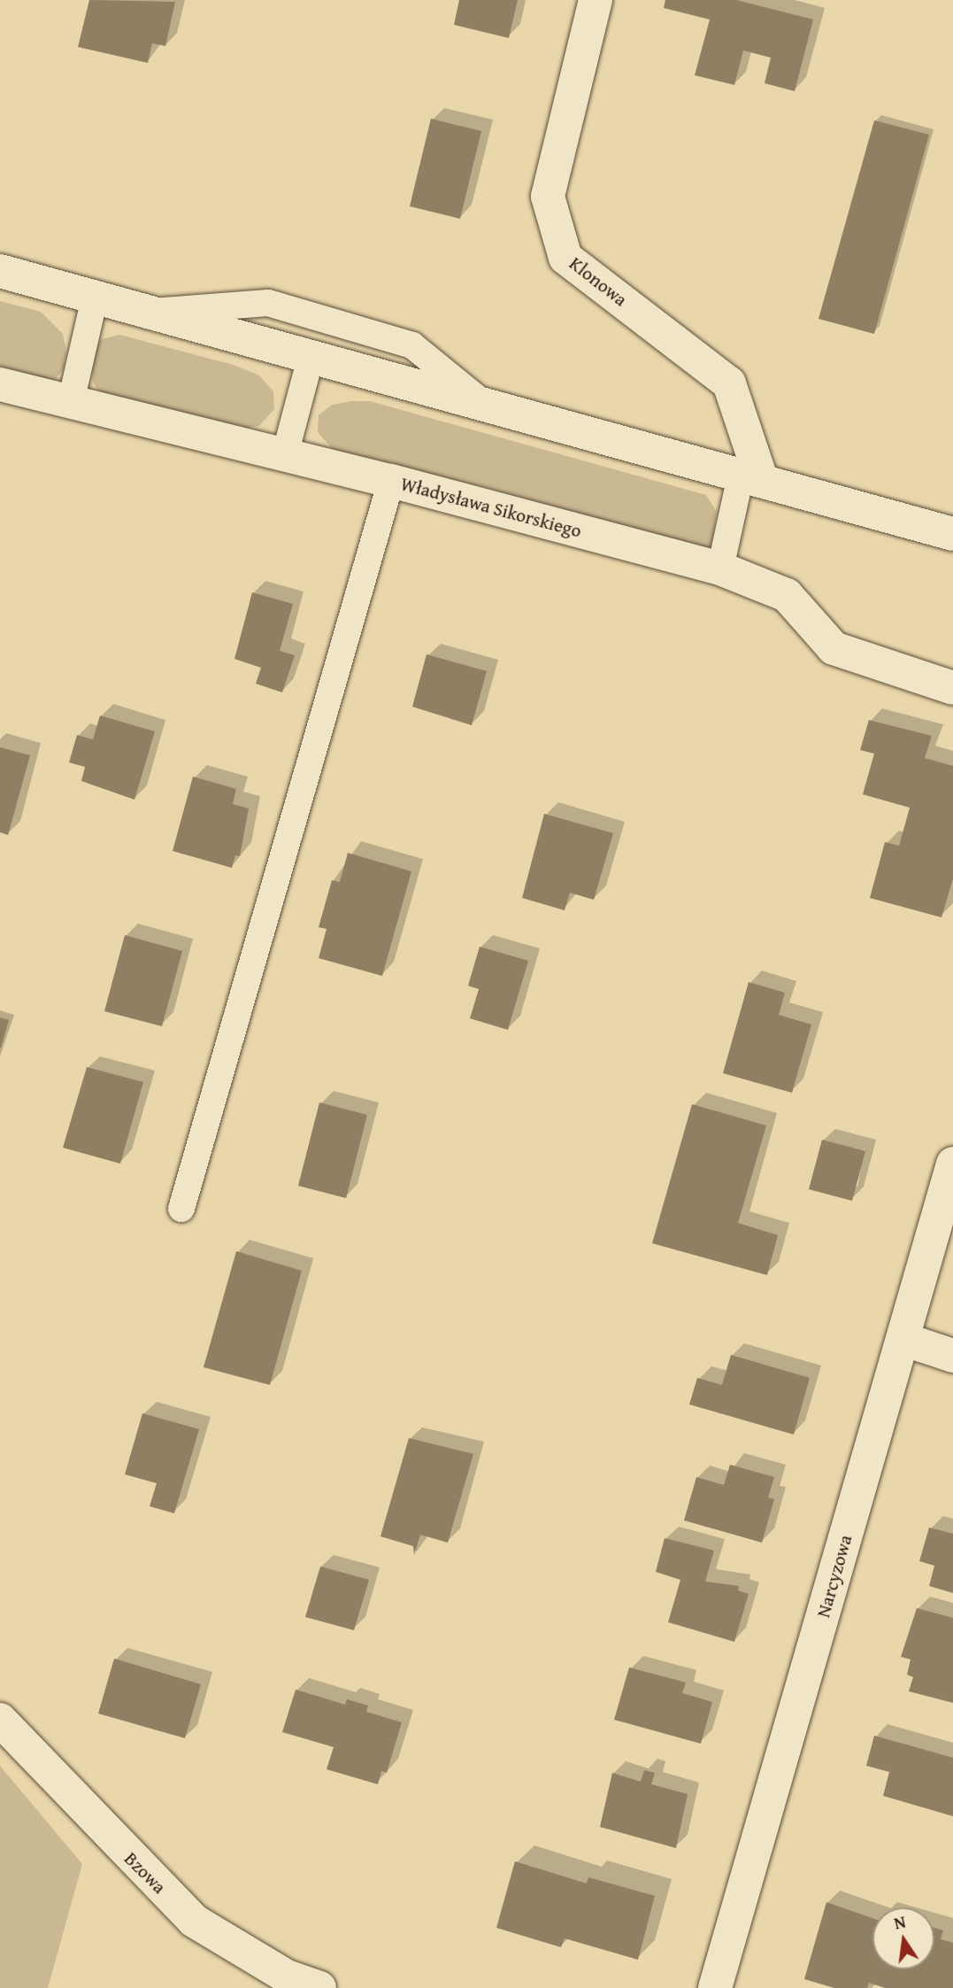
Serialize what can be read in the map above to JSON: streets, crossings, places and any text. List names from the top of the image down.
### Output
{
  "streets": {
    "street": [
      "Klonowa",
      "Władysława Sikorskiego",
      "Narcyzowa",
      "Bzowa"
    ]
  },
  "north": "top"
}
